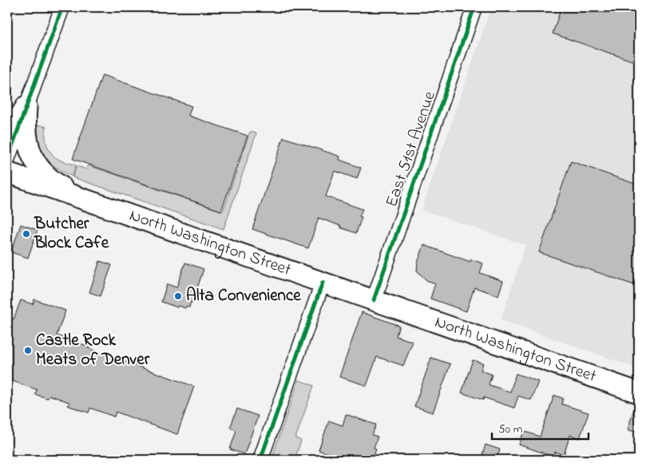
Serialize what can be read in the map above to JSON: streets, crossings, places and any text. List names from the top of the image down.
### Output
{
  "streets": {
    "main road": ["North Washington Street"],
    "street": ["East 51st Avenue"]
  },
  "crossings": [
    ["East 51st Avenue", "North Washington Street"]
  ],
  "places": ["Butcher Block Cafe", "Alta Convenience", "Castle Rock Meats of Denver"],
  "scale_bar": "50 m"
}
